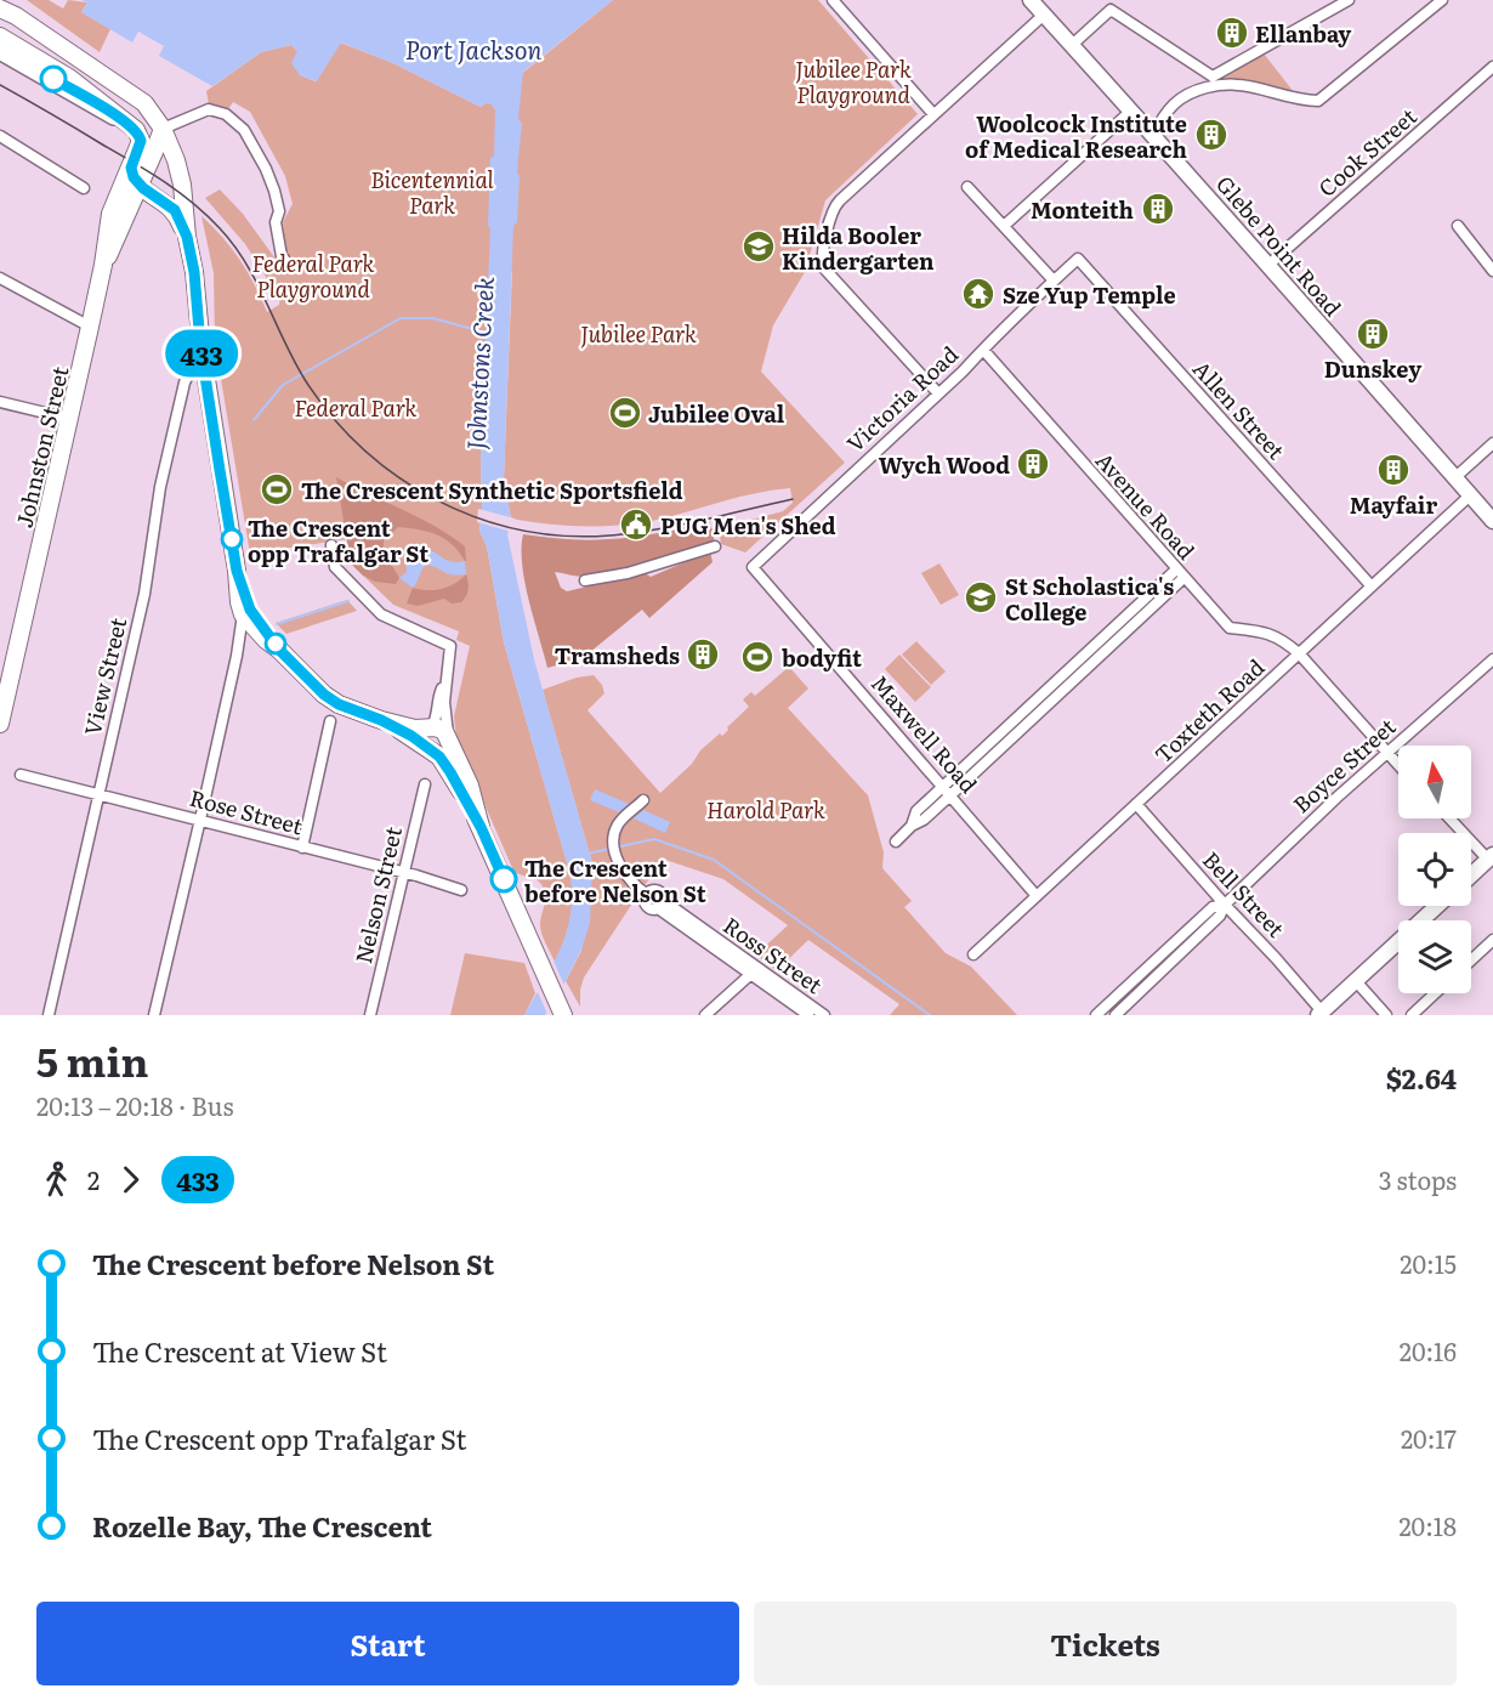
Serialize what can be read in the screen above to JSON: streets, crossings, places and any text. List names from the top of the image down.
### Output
{
  "streets": {
    "main road": ["Johnston Street"],
    "street": [
      "Cook Street",
      "Glebe Point Road",
      "Victoria Road",
      "Allen Street",
      "Avenue Road",
      "View Street",
      "Toxteth Road",
      "Maxwell Road",
      "Boyce Street",
      "Rose Street",
      "Bell Street",
      "Nelson Street",
      "Ross Street"
    ]
  },
  "crossings": [
    ["Cook Street", "Glebe Point Road"],
    ["Glebe Point Road", "Toxteth Road"],
    ["Victoria Road", "Allen Street"],
    ["Victoria Road", "Avenue Road"],
    ["Victoria Road", "Maxwell Road"],
    ["Allen Street", "Toxteth Road"],
    ["Avenue Road", "Toxteth Road"],
    ["Avenue Road", "Boyce Street"],
    ["View Street", "Rose Street"],
    ["Toxteth Road", "Maxwell Road"],
    ["Toxteth Road", "Bell Street"],
    ["Boyce Street", "Bell Street"],
    ["Rose Street", "Nelson Street"]
  ],
  "water": ["Port Jackson", "Johnstons Creek"],
  "parks": [
    "Jubilee Park Playground",
    "Bicentennial Park",
    "Federal Park Playground",
    "Jubilee Park",
    "Federal Park",
    "Harold Park"
  ],
  "places": {
    "building": [
      "Ellanbay",
      "Woolcock Institute of Medical Research",
      "Monteith",
      "Dunskey",
      "Wych Wood",
      "Mayfair",
      "Tramsheds"
    ],
    "school or university": ["Hilda Booler Kindergarten", "St Scholastica's College"],
    "temple": ["Sze Yup Temple"],
    "sports": ["Jubilee Oval", "The Crescent Synthetic Sportsfield", "bodyfit"],
    "public building": ["PUG Men's Shed"],
    "other": ["The Crescent opp Trafalgar St", "The Crescent before Nelson St"]
  },
  "lines": ["bus line 433"],
  "north": "top",
  "page": {
    "on_map": "433",
    "heading": ["5 min", "20:13 – 20:18 · Bus", "$2.64"],
    "legs": ["2", "433", "3 stops"],
    "list": [
      {
        "name": "The Crescent before Nelson St",
        "value": "20:15"
      },
      {
        "name": "The Crescent at View St",
        "value": "20:16"
      },
      {
        "name": "The Crescent opp Trafalgar St",
        "value": "20:17"
      },
      {
        "name": "Rozelle Bay, The Crescent",
        "value": "20:18"
      }
    ],
    "buttons": ["Start", "Tickets"]
  }
}
